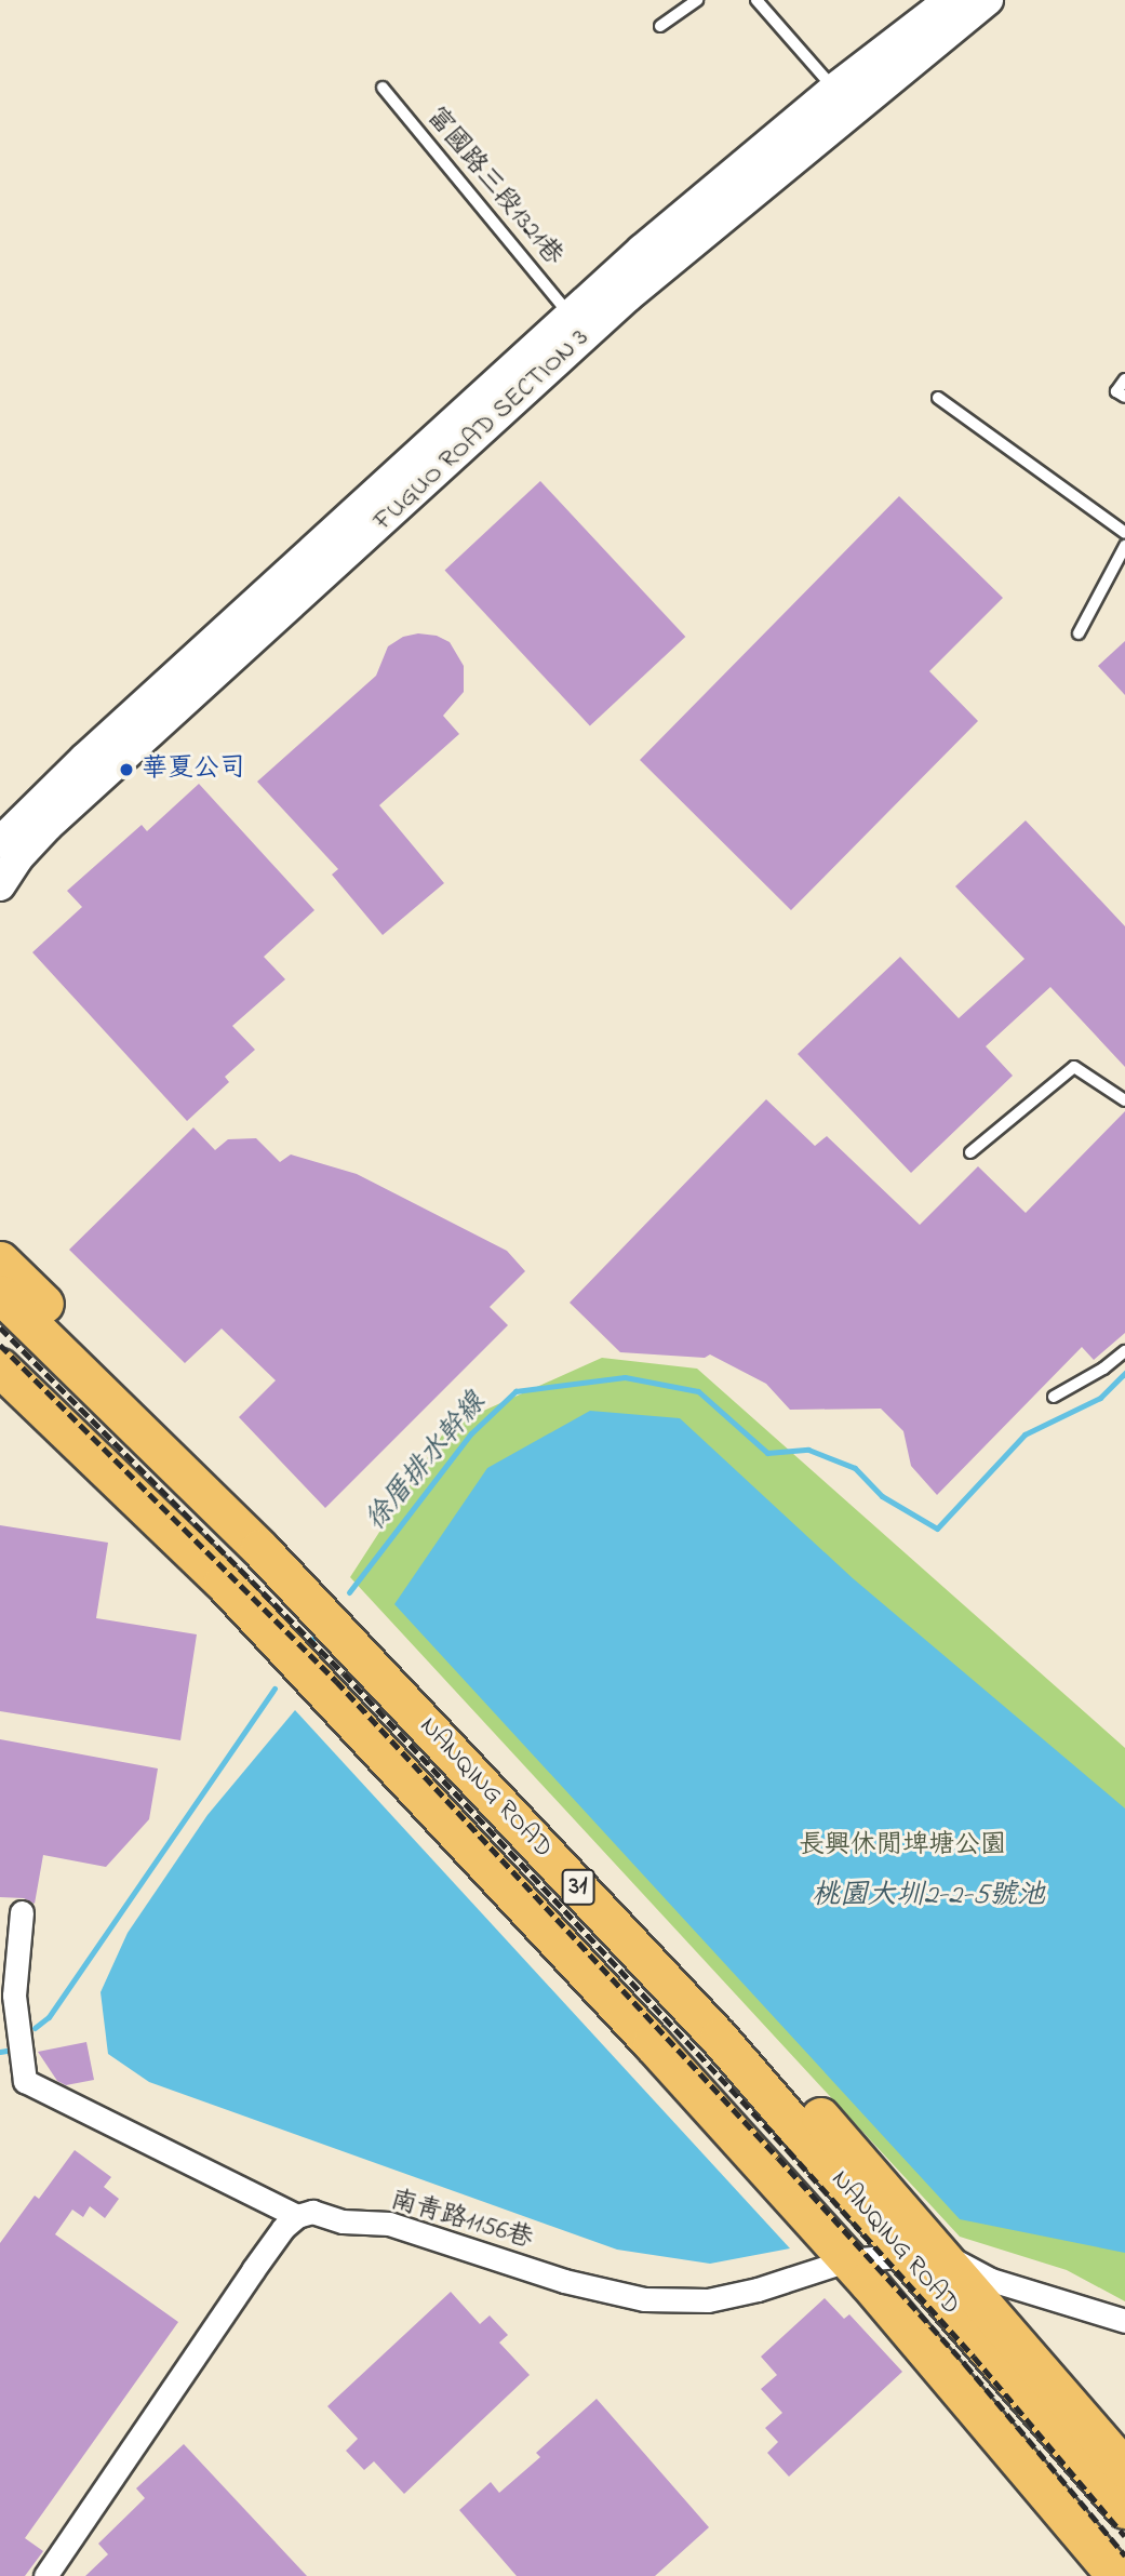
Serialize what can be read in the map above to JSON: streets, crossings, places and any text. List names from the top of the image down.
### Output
{
  "streets": {
    "main road": ["NANQING ROAD", "31"],
    "street": ["FUGUO ROAD SECTION 3", "南青路1156巷"],
    "lane": ["富國路三段1321巷"]
  },
  "crossings": [
    ["富國路三段1321巷", "FUGUO ROAD SECTION 3"],
    ["NANQING ROAD", "31"],
    ["NANQING ROAD", "南青路1156巷"],
    ["31", "南青路1156巷"]
  ],
  "water": ["徐厝排水幹線", "桃園大圳2-2-5號池"],
  "parks": ["長興休閒埤塘公園"],
  "places": ["華夏公司"]
}
